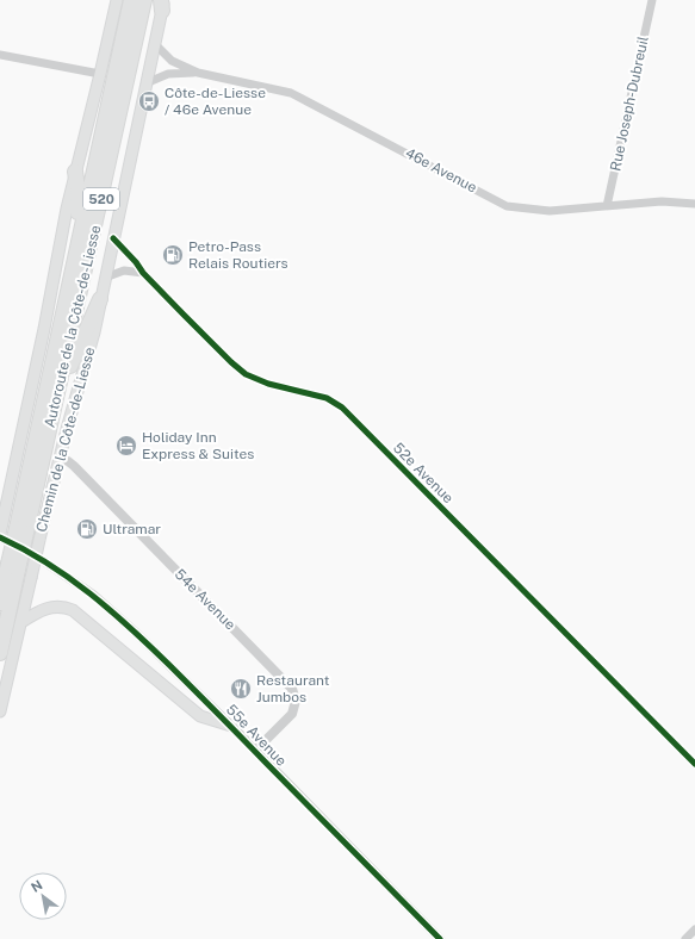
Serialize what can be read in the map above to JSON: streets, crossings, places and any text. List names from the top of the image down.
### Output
{
  "streets": {
    "highway": ["520", "Autoroute de la Côte-de-Liesse"],
    "main road": ["Chemin de la Côte-de-Liesse"],
    "street": [
      "Rue Joseph-Dubreuil",
      "46e Avenue",
      "52e Avenue",
      "54e Avenue",
      "55e Avenue"
    ]
  },
  "crossings": [
    ["Rue Joseph-Dubreuil", "46e Avenue"],
    ["46e Avenue", "Chemin de la Côte-de-Liesse"],
    ["Autoroute de la Côte-de-Liesse", "Chemin de la Côte-de-Liesse"],
    ["Chemin de la Côte-de-Liesse", "52e Avenue"],
    ["Chemin de la Côte-de-Liesse", "54e Avenue"],
    ["54e Avenue", "55e Avenue"]
  ],
  "places": {
    "bus stop": ["Côte-de-Liesse / 46e Avenue"],
    "fuel station": ["Petro-Pass Relais Routiers", "Ultramar"],
    "hotel": ["Holiday Inn Express & Suites"],
    "restaurant": ["Restaurant Jumbos"]
  },
  "north": "top left"
}
